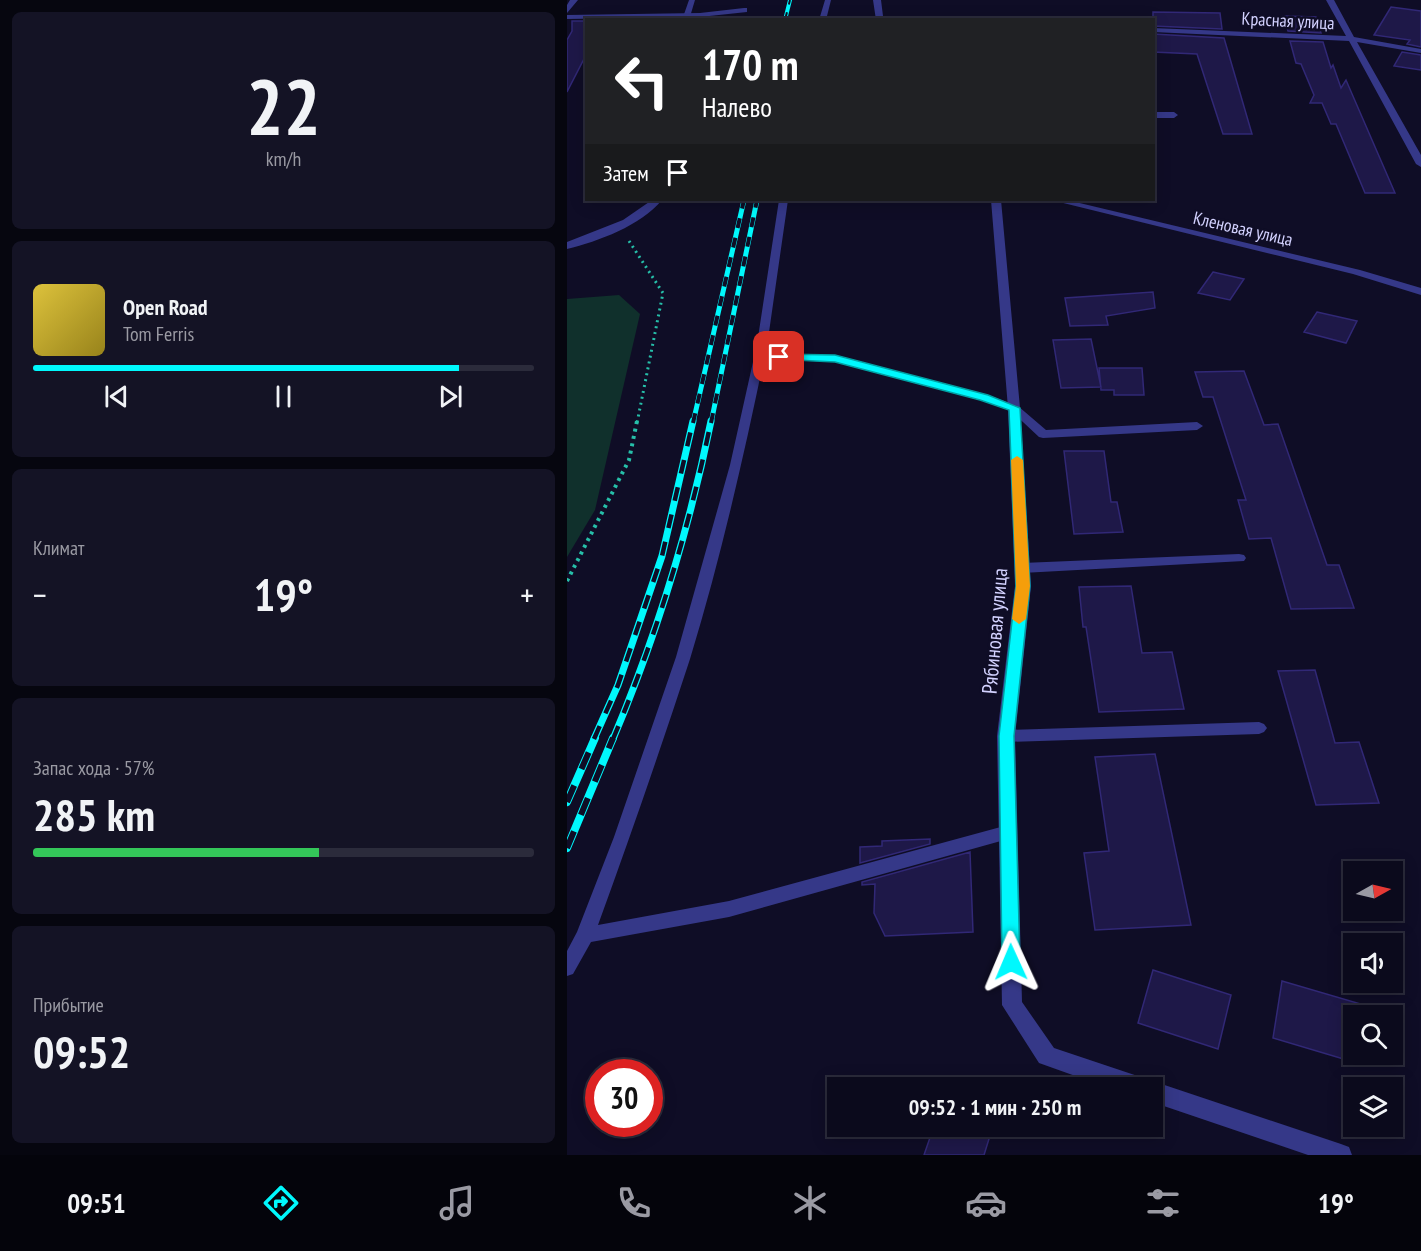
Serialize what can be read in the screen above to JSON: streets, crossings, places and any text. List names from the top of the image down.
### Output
{
  "streets": {
    "street": ["Красная улица", "Кленовая улица", "Рябиновая улица"]
  },
  "north": "right",
  "page": {
    "tile": [
      ["22", "km/h"],
      "Климат",
      ["Запас хода · 57%", "285 km"],
      ["Прибытие", "09:52"]
    ],
    "turn": ["170 m", "Налево"],
    "then": "Затем",
    "song": ["Open Road", "Tom Ferris"],
    "heat": ["−", "19°", "+"],
    "limit": "30",
    "trip": "09:52 · 1 мин · 250 m",
    "tabs": ["09:51", "19°"]
  }
}
